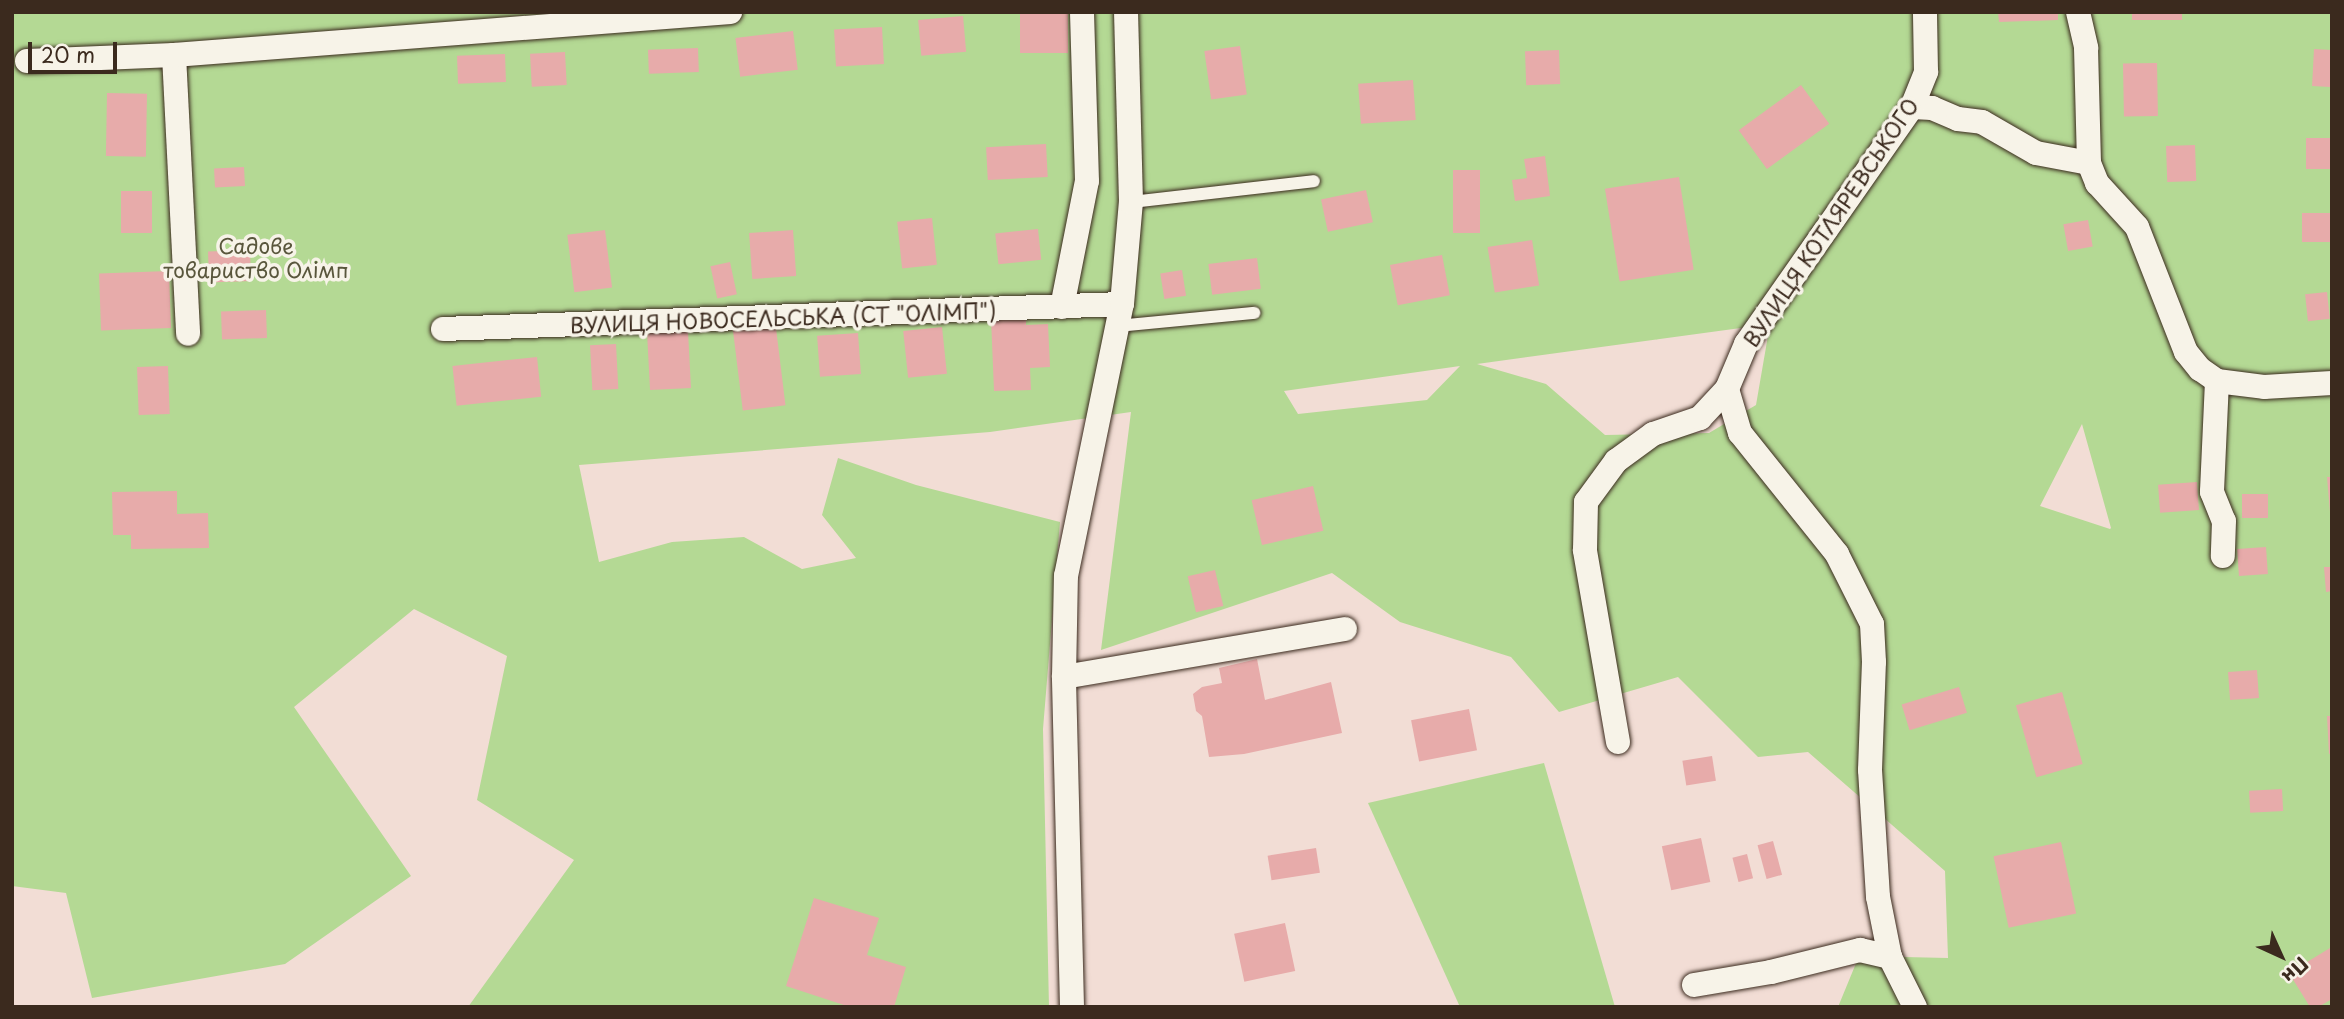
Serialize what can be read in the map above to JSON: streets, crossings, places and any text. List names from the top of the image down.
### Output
{
  "streets": {
    "street": ["ВУЛИЦЯ КОТЛЯРЕВСЬКОГО", "ВУЛИЦЯ НОВОСЕЛЬСЬКА (СТ \"ОЛІМП\")"]
  },
  "parks": ["Садове товариство Олімп"],
  "scale_bar": "20 m",
  "north": "bottom right"
}
